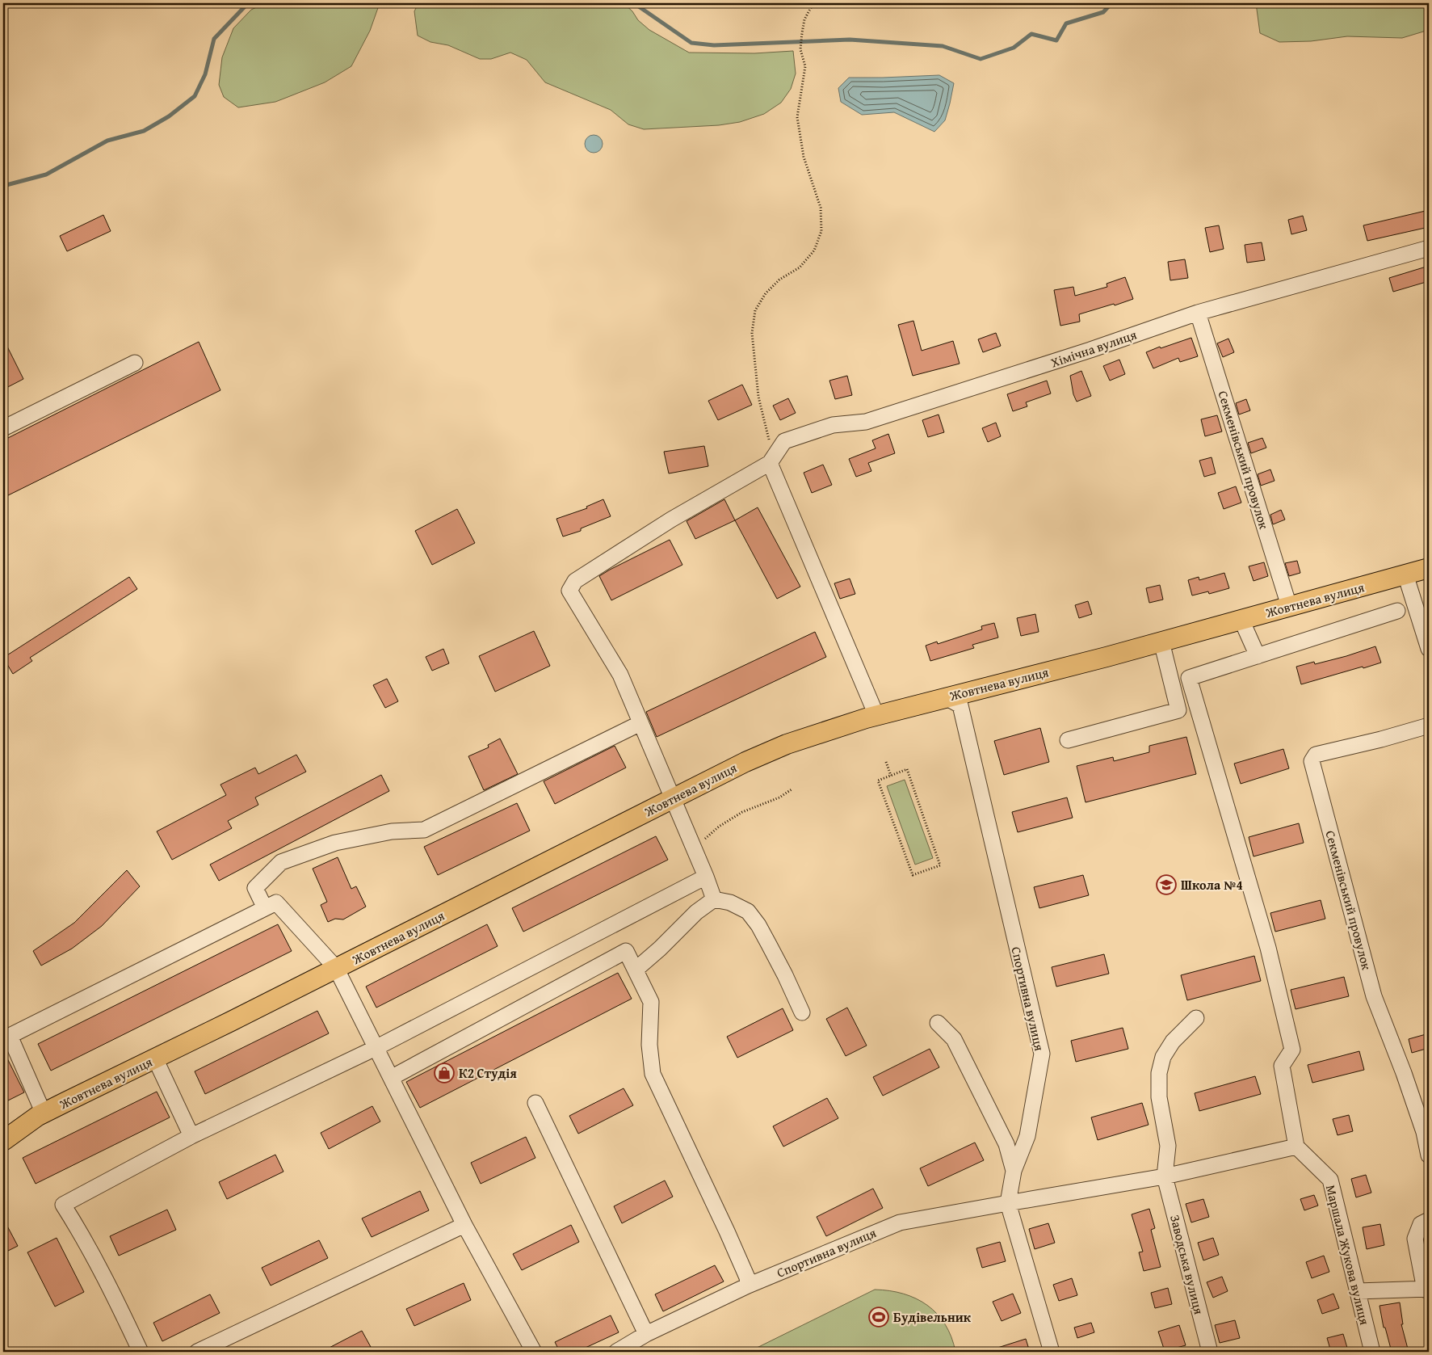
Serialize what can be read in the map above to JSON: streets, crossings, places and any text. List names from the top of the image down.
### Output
{
  "streets": {
    "main road": ["Жовтнева вулиця"],
    "street": [
      "Хімічна вулиця",
      "Секменівський провулок",
      "Спортивна вулиця",
      "Маршала Жукова вулиця",
      "Заводська вулиця"
    ]
  },
  "crossings": [
    ["Хімічна вулиця", "Секменівський провулок"],
    ["Секменівський провулок", "Жовтнева вулиця"],
    ["Жовтнева вулиця", "Спортивна вулиця"]
  ],
  "places": {
    "school or university": ["Школа №4"],
    "shop": ["К2 Студiя"],
    "sports": ["Будівельник"]
  }
}
